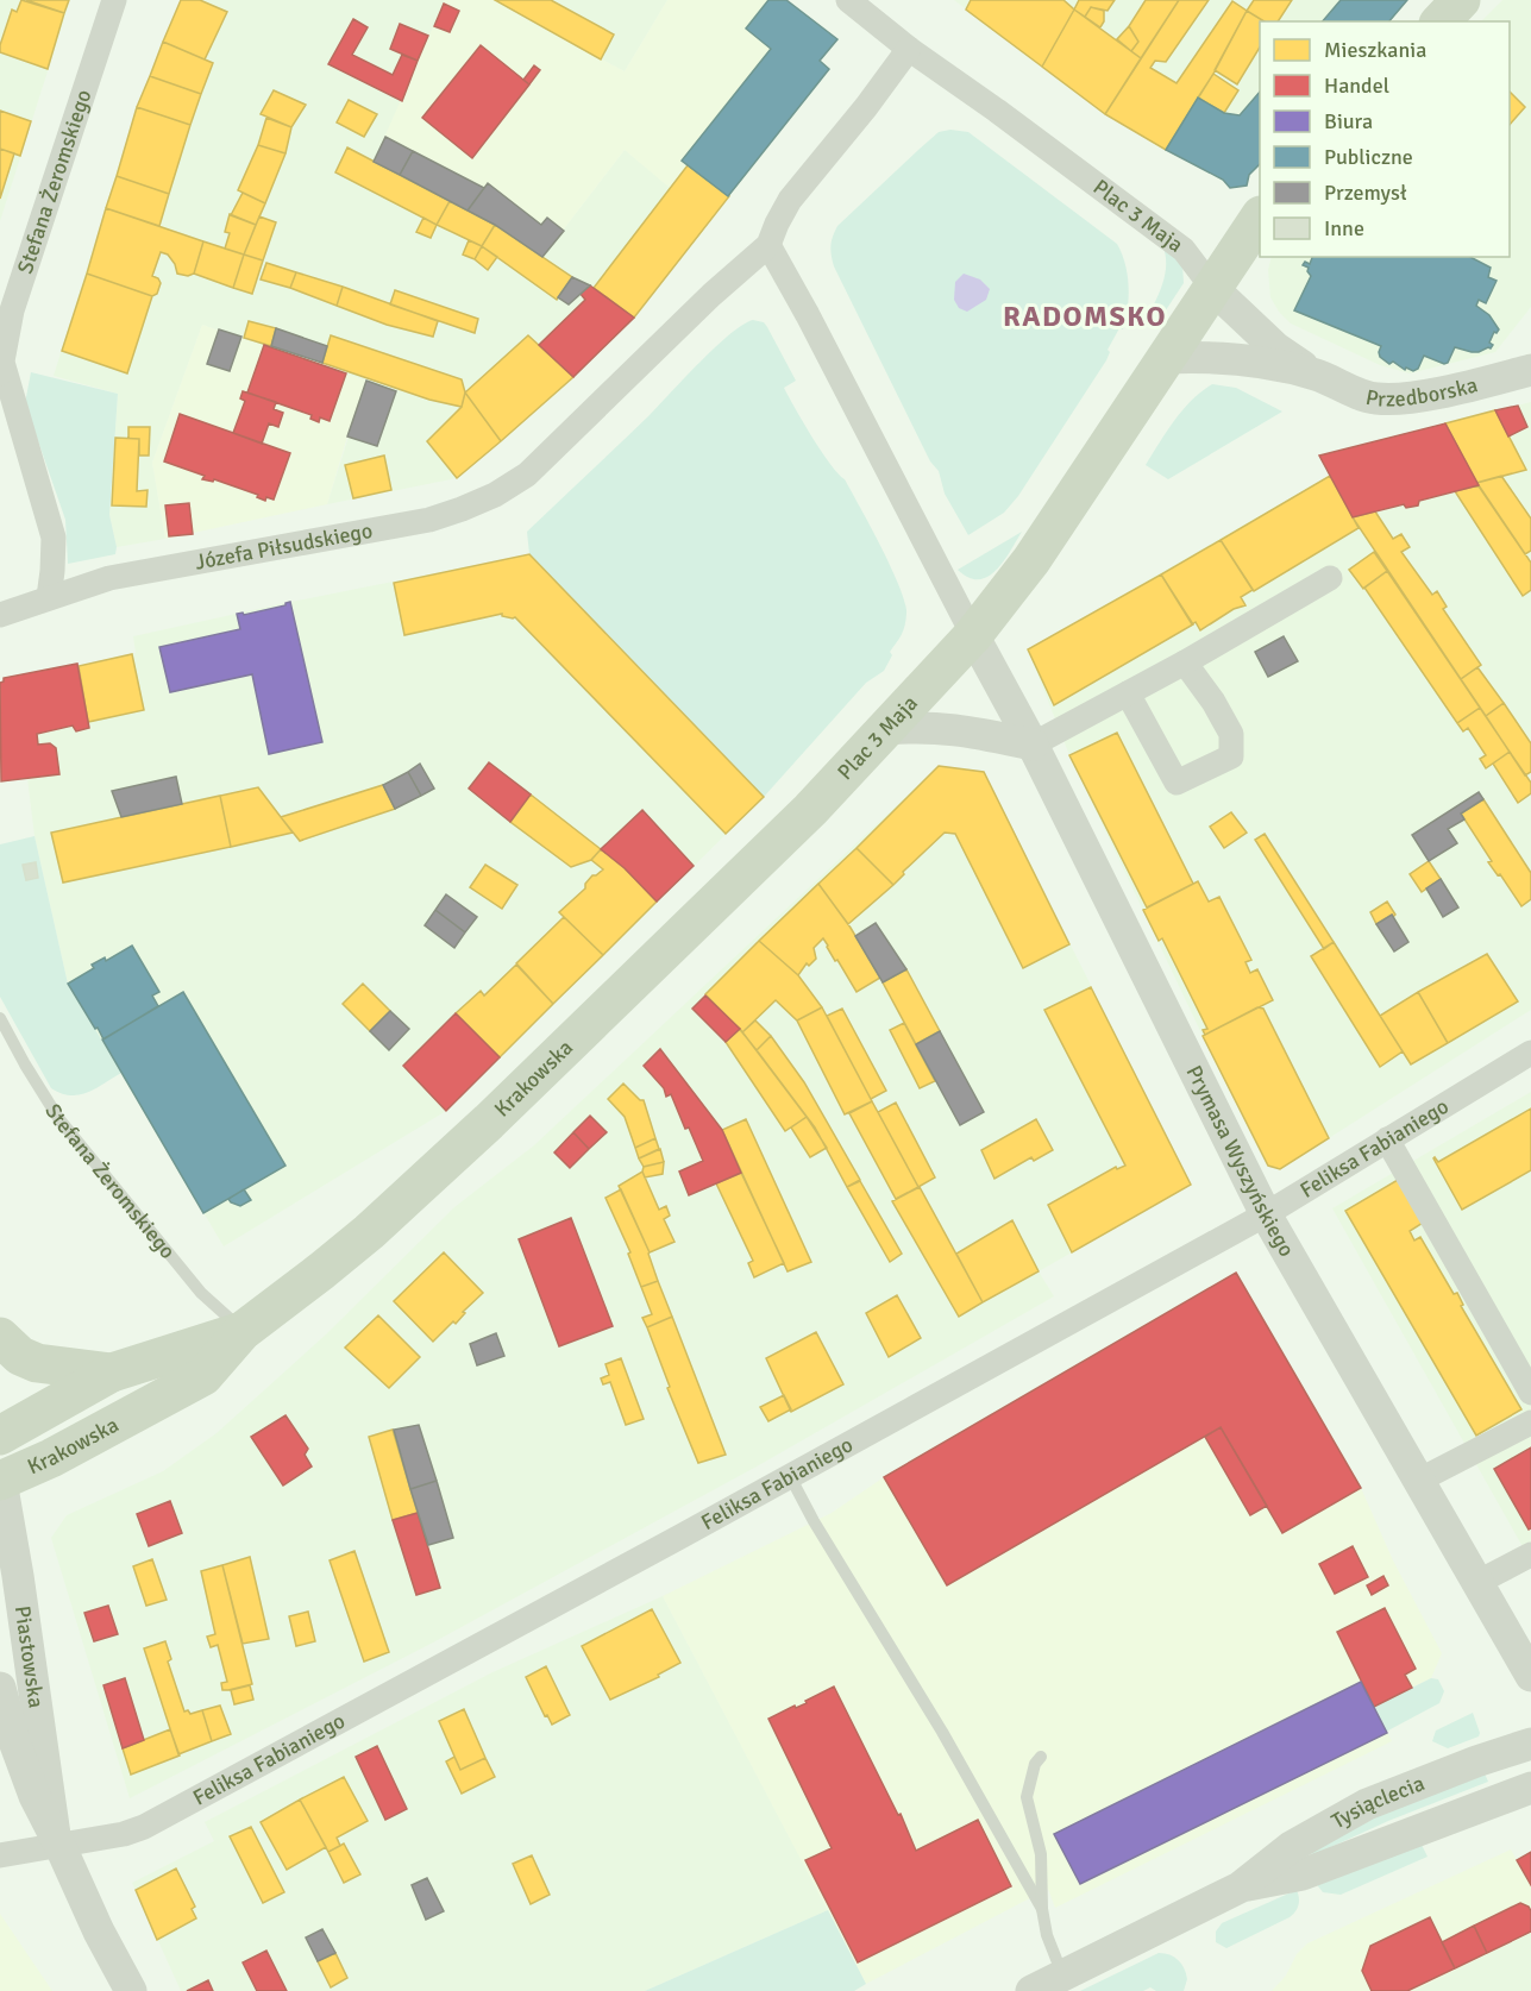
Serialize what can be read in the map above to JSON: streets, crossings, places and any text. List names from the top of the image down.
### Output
{
  "streets": {
    "main road": ["Plac 3 Maja", "Krakowska"],
    "street": [
      "Stefana Żeromskiego",
      "Przedborska",
      "Józefa Piłsudskiego",
      "Feliksa Fabianiego",
      "Prymasa Wyszyńskiego",
      "Piastowska",
      "Tysiąclecia"
    ]
  },
  "crossings": [
    ["Stefana Żeromskiego", "Krakowska"],
    ["Plac 3 Maja", "Przedborska"],
    ["Plac 3 Maja", "Krakowska"],
    ["Plac 3 Maja", "Prymasa Wyszyńskiego"],
    ["Krakowska", "Piastowska"],
    ["Feliksa Fabianiego", "Prymasa Wyszyńskiego"],
    ["Feliksa Fabianiego", "Piastowska"]
  ],
  "districts": ["RADOMSKO"],
  "legend": [
    "Mieszkania",
    "Handel",
    "Biura",
    "Publiczne",
    "Przemysł",
    "Inne"
  ]
}
